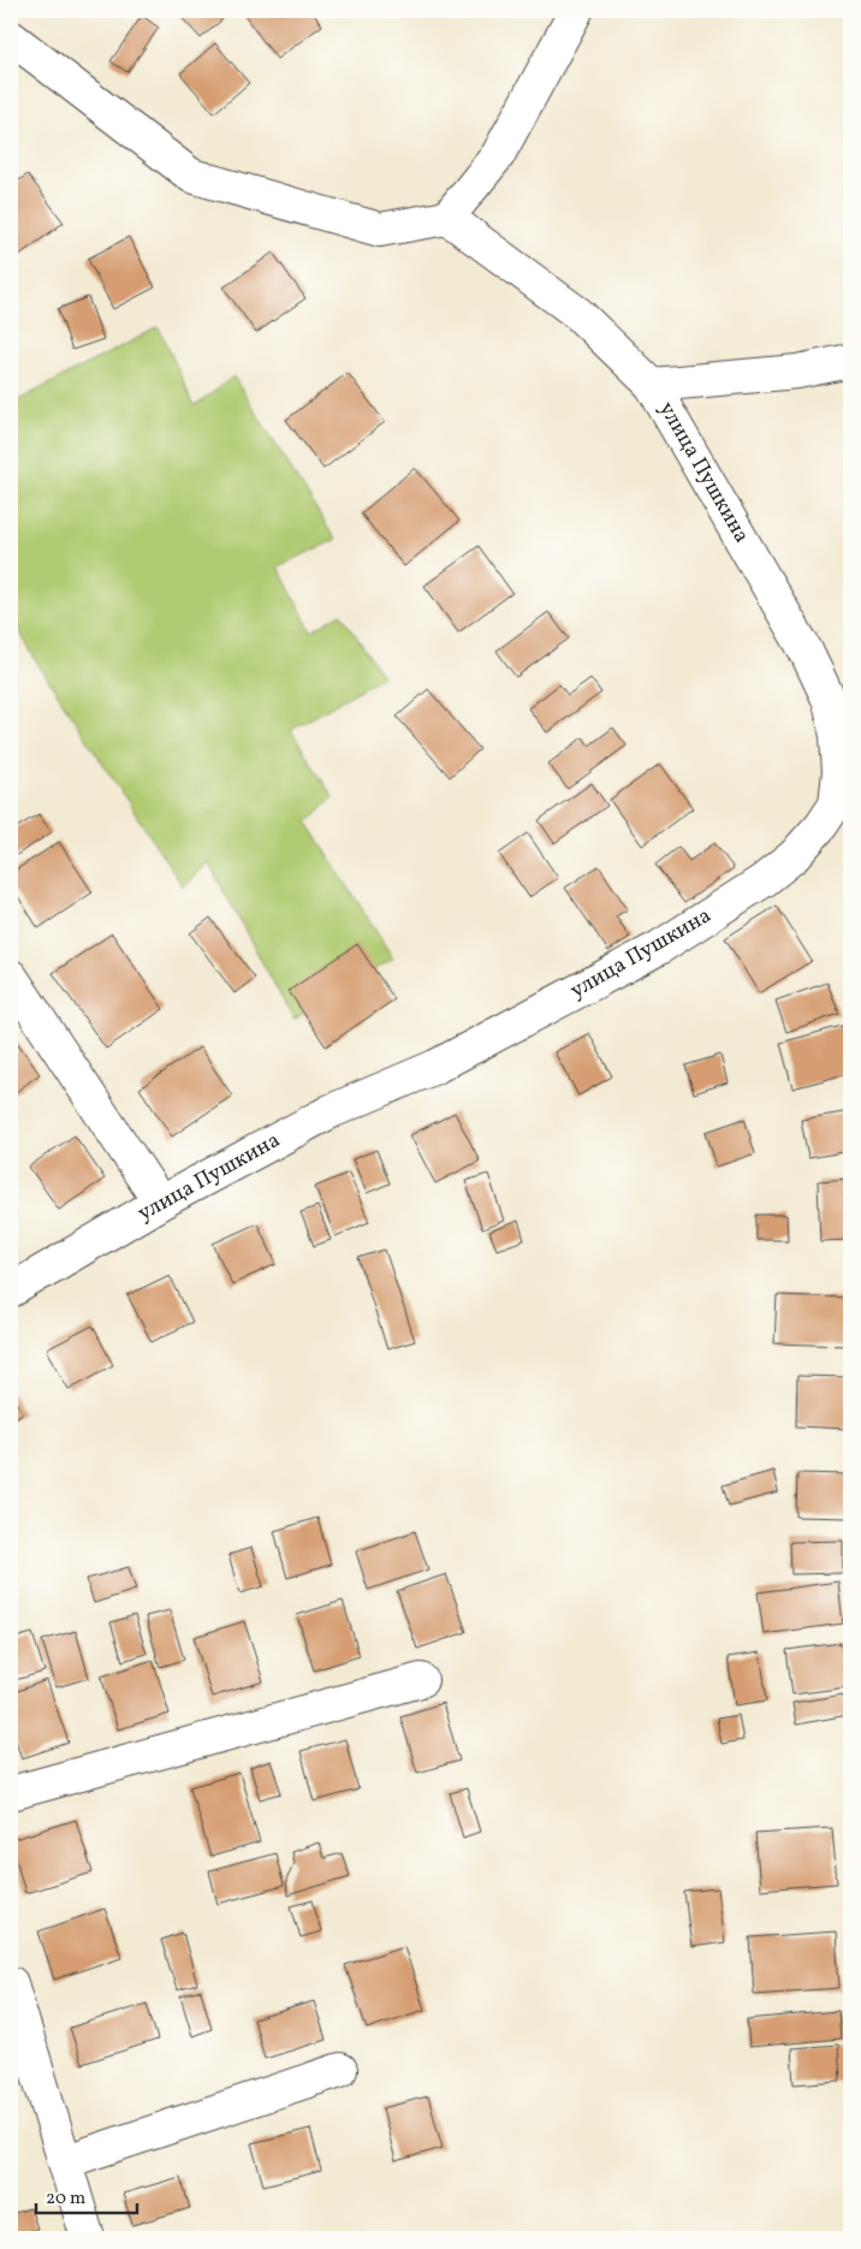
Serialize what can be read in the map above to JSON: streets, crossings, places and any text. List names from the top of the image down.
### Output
{
  "streets": {
    "street": ["улица Пушкина"]
  },
  "scale_bar": "20 m"
}
